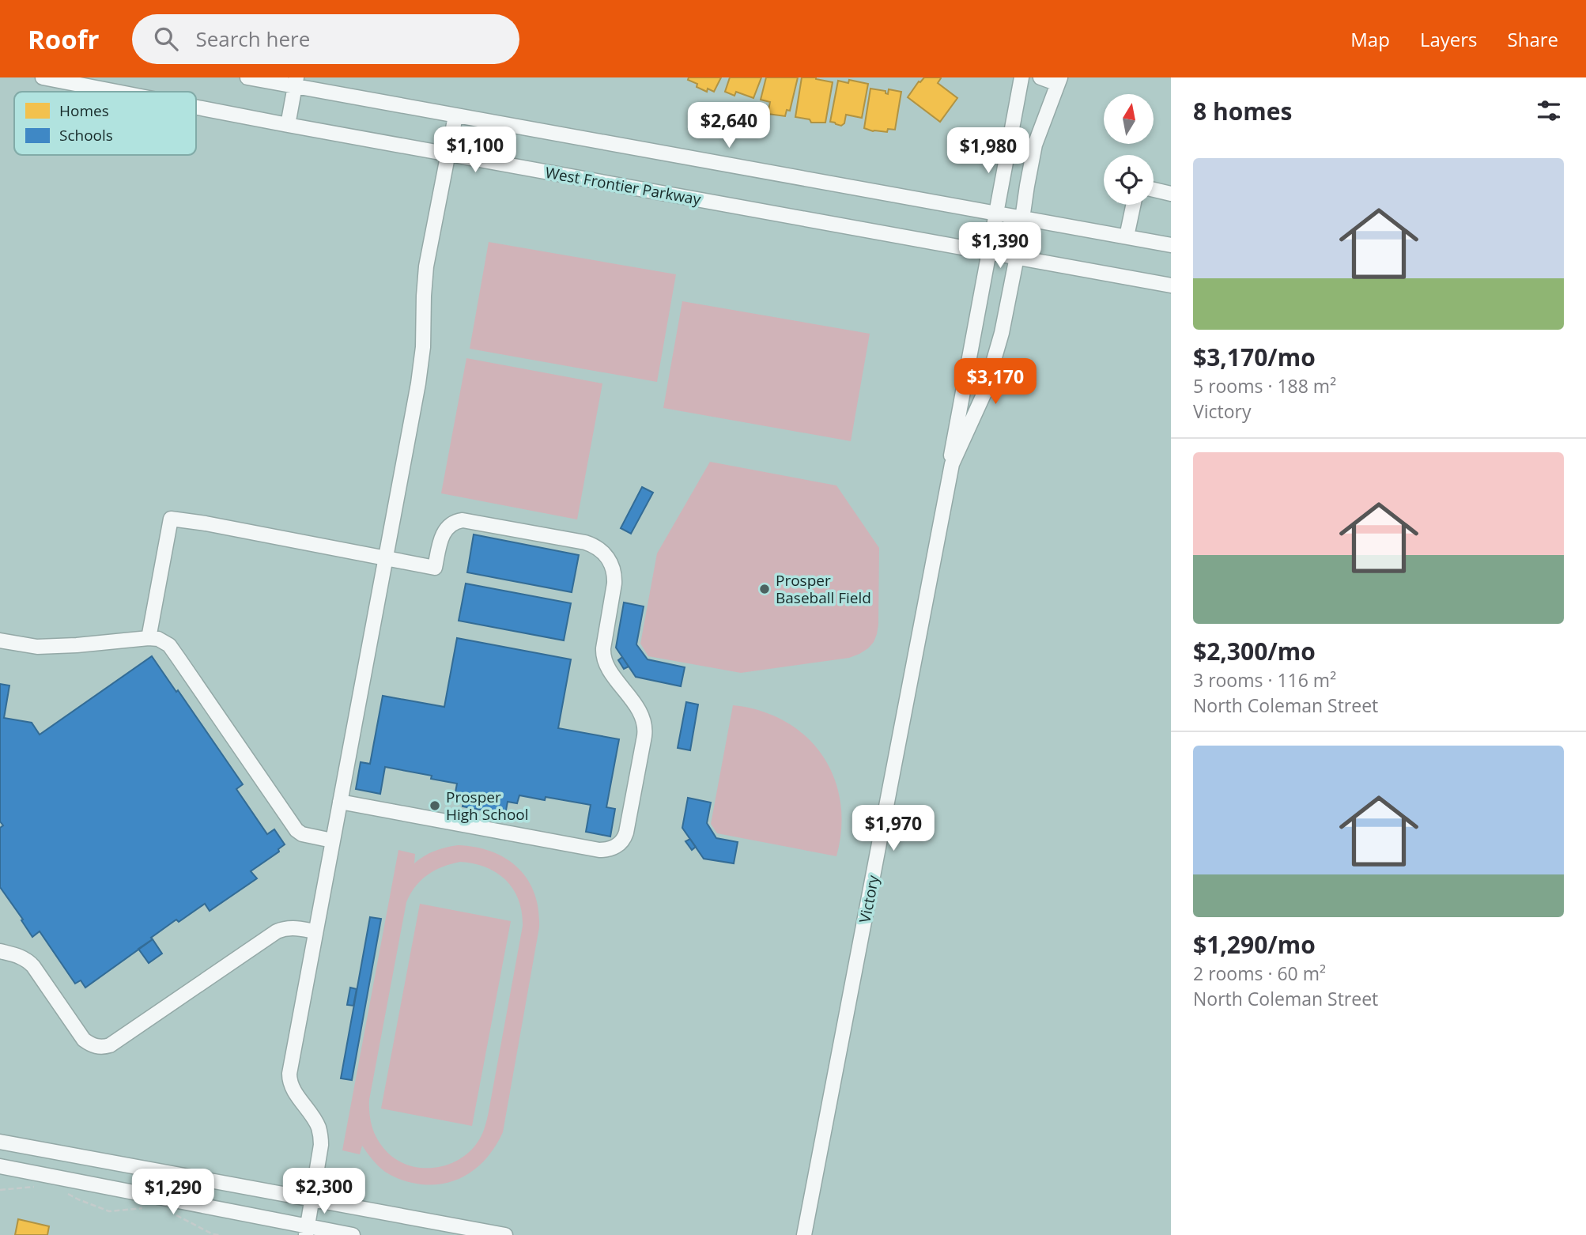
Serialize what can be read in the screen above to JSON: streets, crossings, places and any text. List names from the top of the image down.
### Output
{
  "streets": {
    "street": ["West Frontier Parkway", "Victory"]
  },
  "crossings": [
    ["West Frontier Parkway", "Victory"]
  ],
  "places": ["Prosper Baseball Field", "Prosper High School"],
  "legend": ["Homes", "Schools"],
  "north": "top",
  "page": {
    "header": "Roofr",
    "search": "Search here",
    "nav": ["Map", "Layers", "Share"],
    "heading": "8 homes",
    "price": [
      "$2,640",
      "$1,100",
      "$1,980",
      "$1,390",
      "$3,170",
      "$1,970",
      "$2,300",
      "$1,290"
    ],
    "list": [
      {
        "name": "$3,170/mo",
        "note": "5 rooms · 188 m² · Victory"
      },
      {
        "name": "$2,300/mo",
        "note": "3 rooms · 116 m² · North Coleman Street"
      },
      {
        "name": "$1,290/mo",
        "note": "2 rooms · 60 m² · North Coleman Street"
      }
    ]
  }
}
